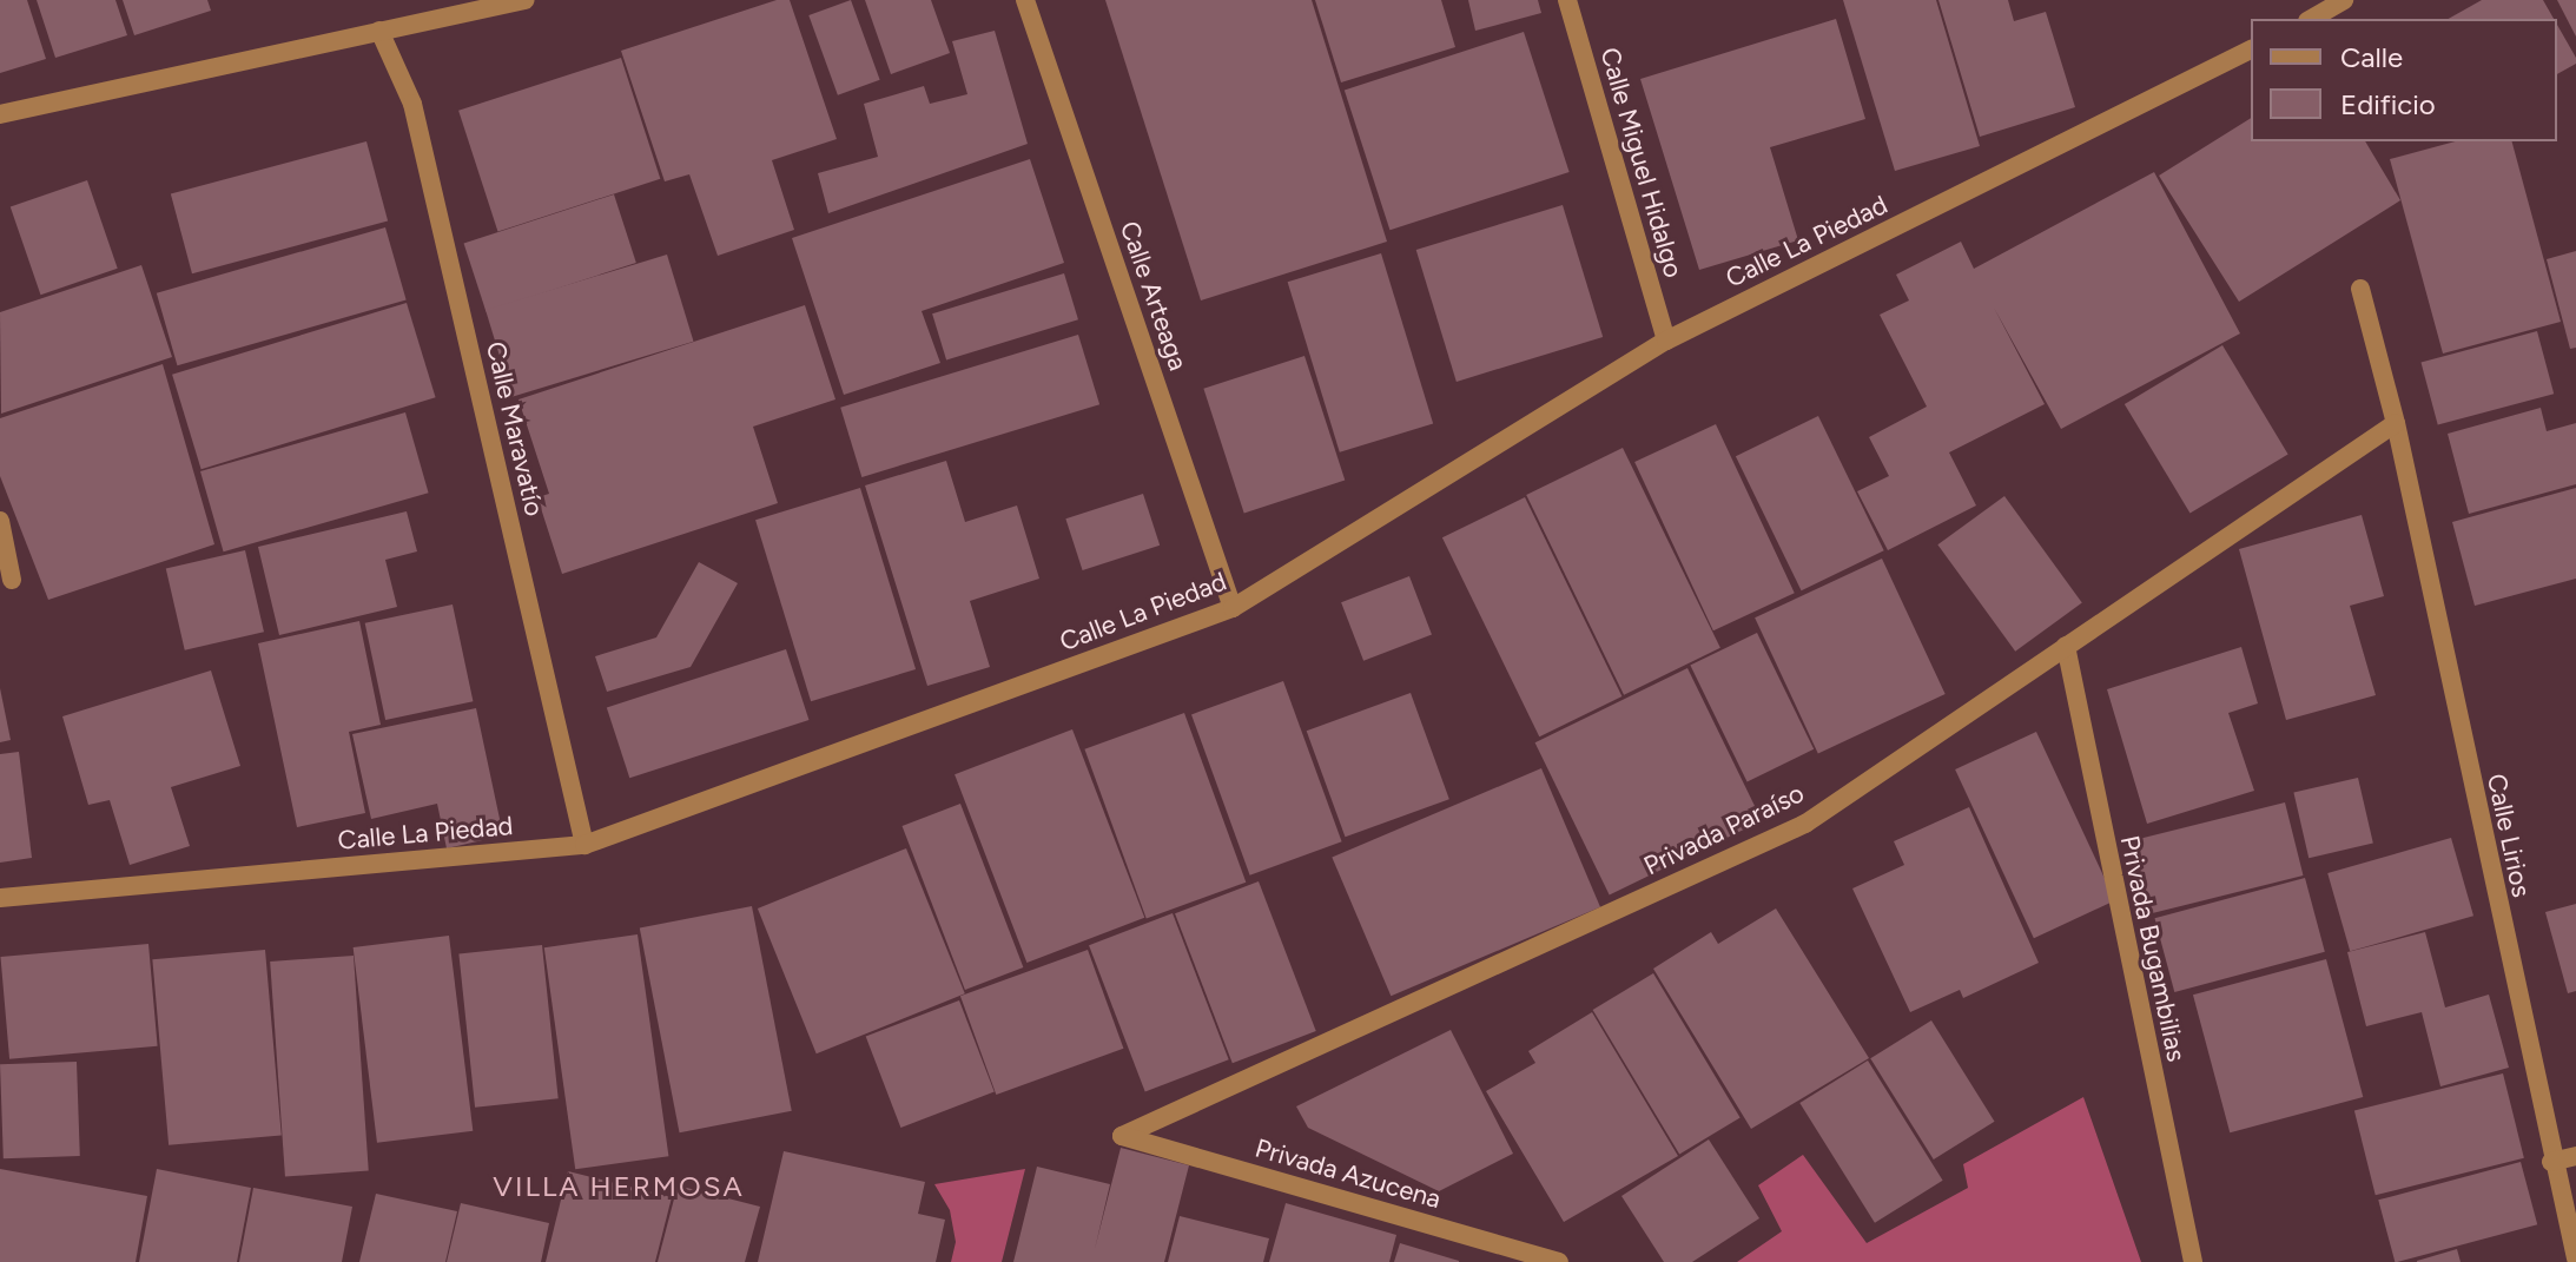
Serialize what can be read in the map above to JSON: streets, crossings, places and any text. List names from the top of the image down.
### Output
{
  "streets": {
    "street": [
      "Calle Miguel Hidalgo",
      "Calle La Piedad",
      "Calle Arteaga",
      "Calle Maravatío",
      "Privada Paraíso",
      "Calle Lirios",
      "Privada Bugambilias",
      "Privada Azucena"
    ]
  },
  "crossings": [
    ["Calle Miguel Hidalgo", "Calle La Piedad"],
    ["Calle La Piedad", "Calle Arteaga"],
    ["Calle La Piedad", "Calle Maravatío"],
    ["Privada Paraíso", "Calle Lirios"],
    ["Privada Paraíso", "Privada Bugambilias"],
    ["Privada Paraíso", "Privada Azucena"]
  ],
  "districts": ["VILLA HERMOSA"],
  "legend": ["Calle", "Edificio"]
}
